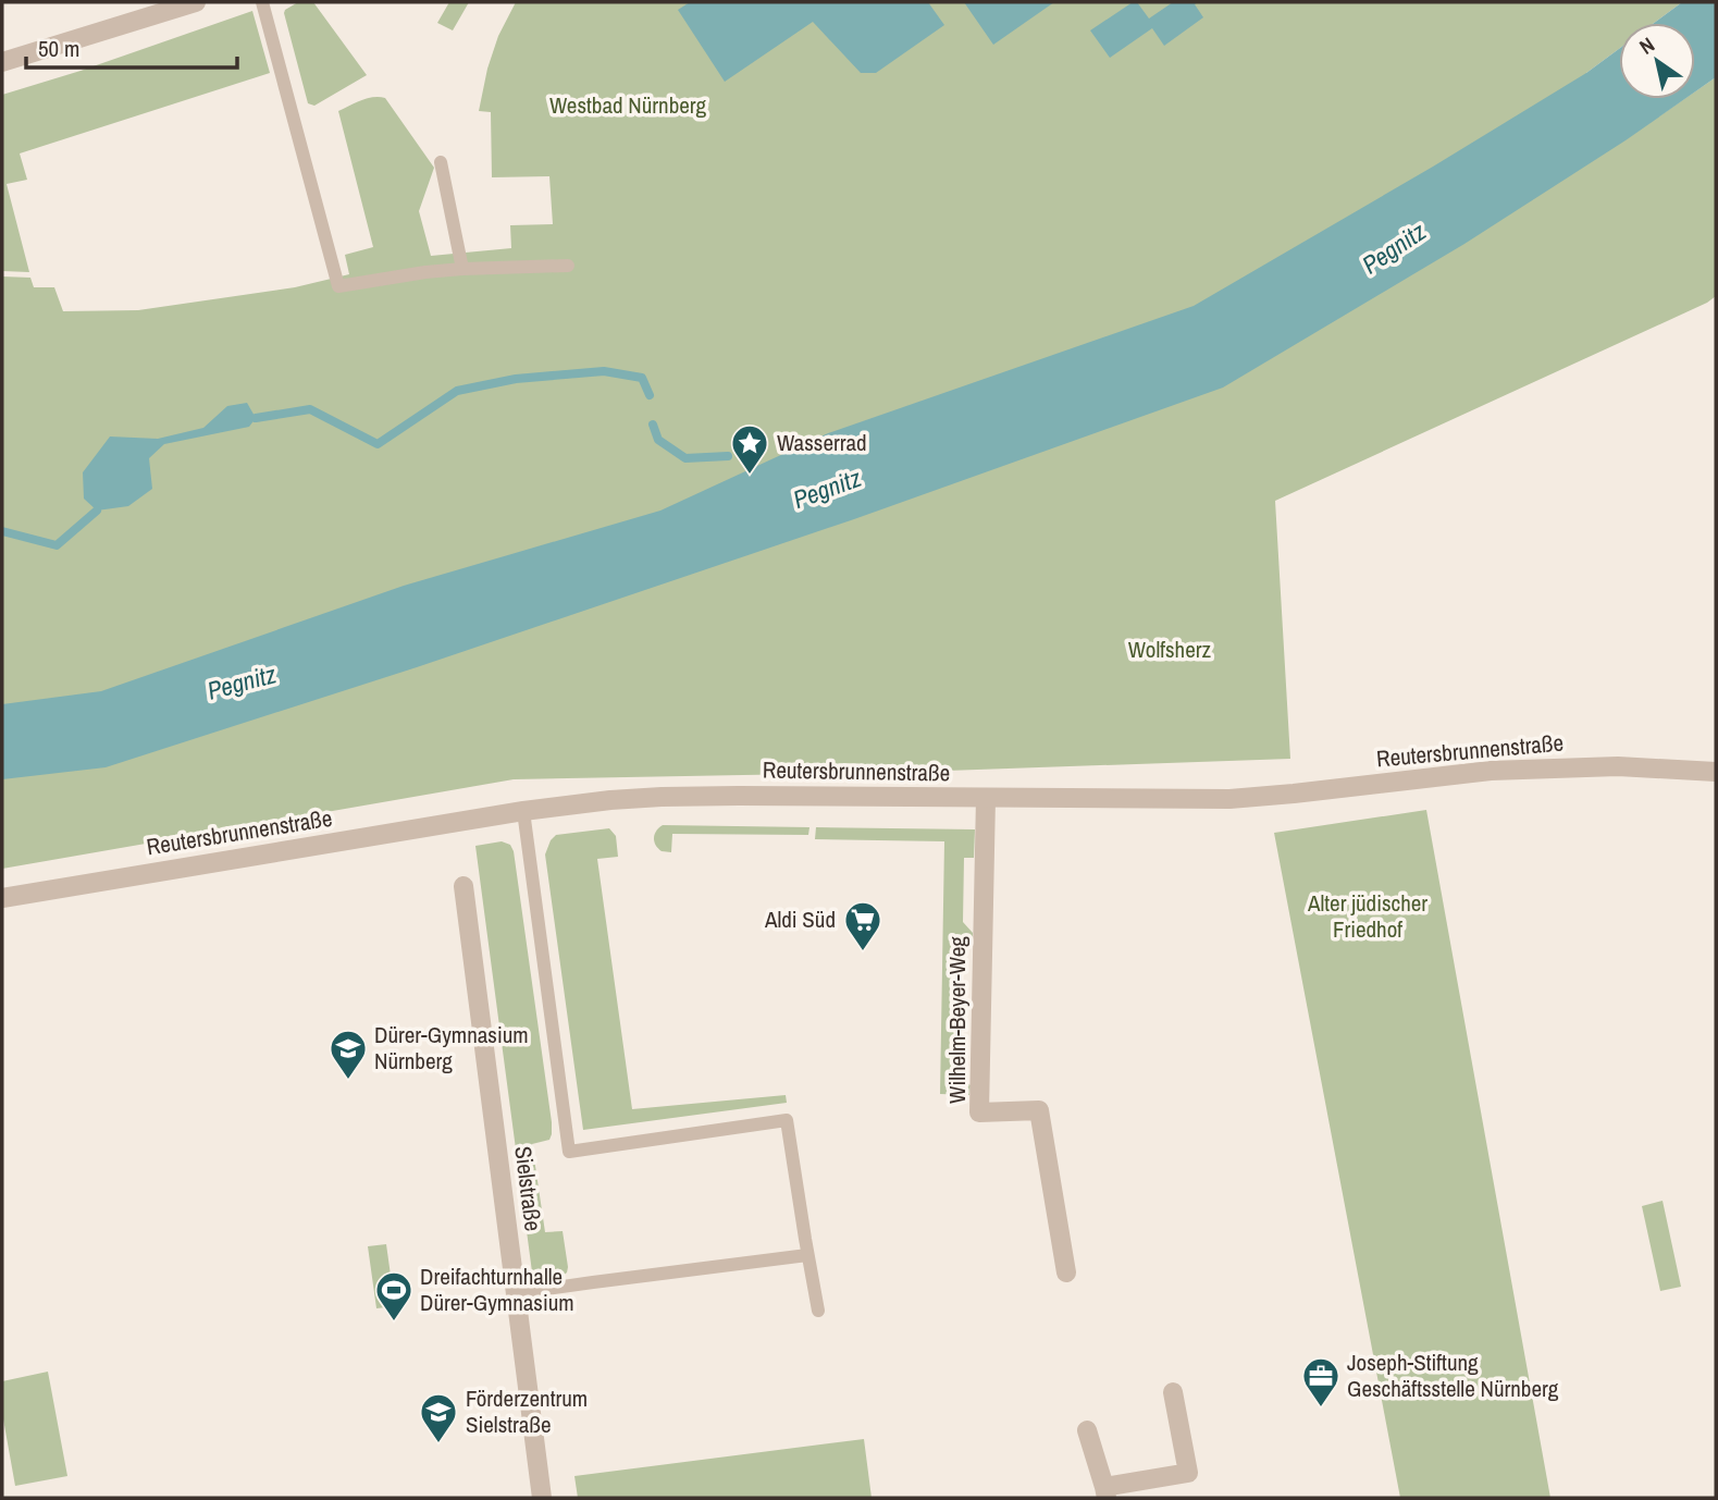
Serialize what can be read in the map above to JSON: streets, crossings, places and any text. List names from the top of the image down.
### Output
{
  "streets": {
    "street": ["Reutersbrunnenstraße", "Wilhelm-Beyer-Weg", "Sielstraße"]
  },
  "crossings": [
    ["Reutersbrunnenstraße", "Wilhelm-Beyer-Weg"]
  ],
  "water": ["Pegnitz"],
  "parks": ["Westbad Nürnberg", "Wolfsherz", "Alter jüdischer Friedhof"],
  "places": {
    "place": ["Wasserrad"],
    "supermarket": ["Aldi Süd"],
    "school or university": ["Dürer-Gymnasium Nürnberg", "Förderzentrum Sielstraße"],
    "sports": ["Dreifachturnhalle Dürer-Gymnasium"],
    "office": ["Joseph-Stiftung Geschäftsstelle Nürnberg"]
  },
  "scale_bar": "50 m",
  "north": "top left"
}
